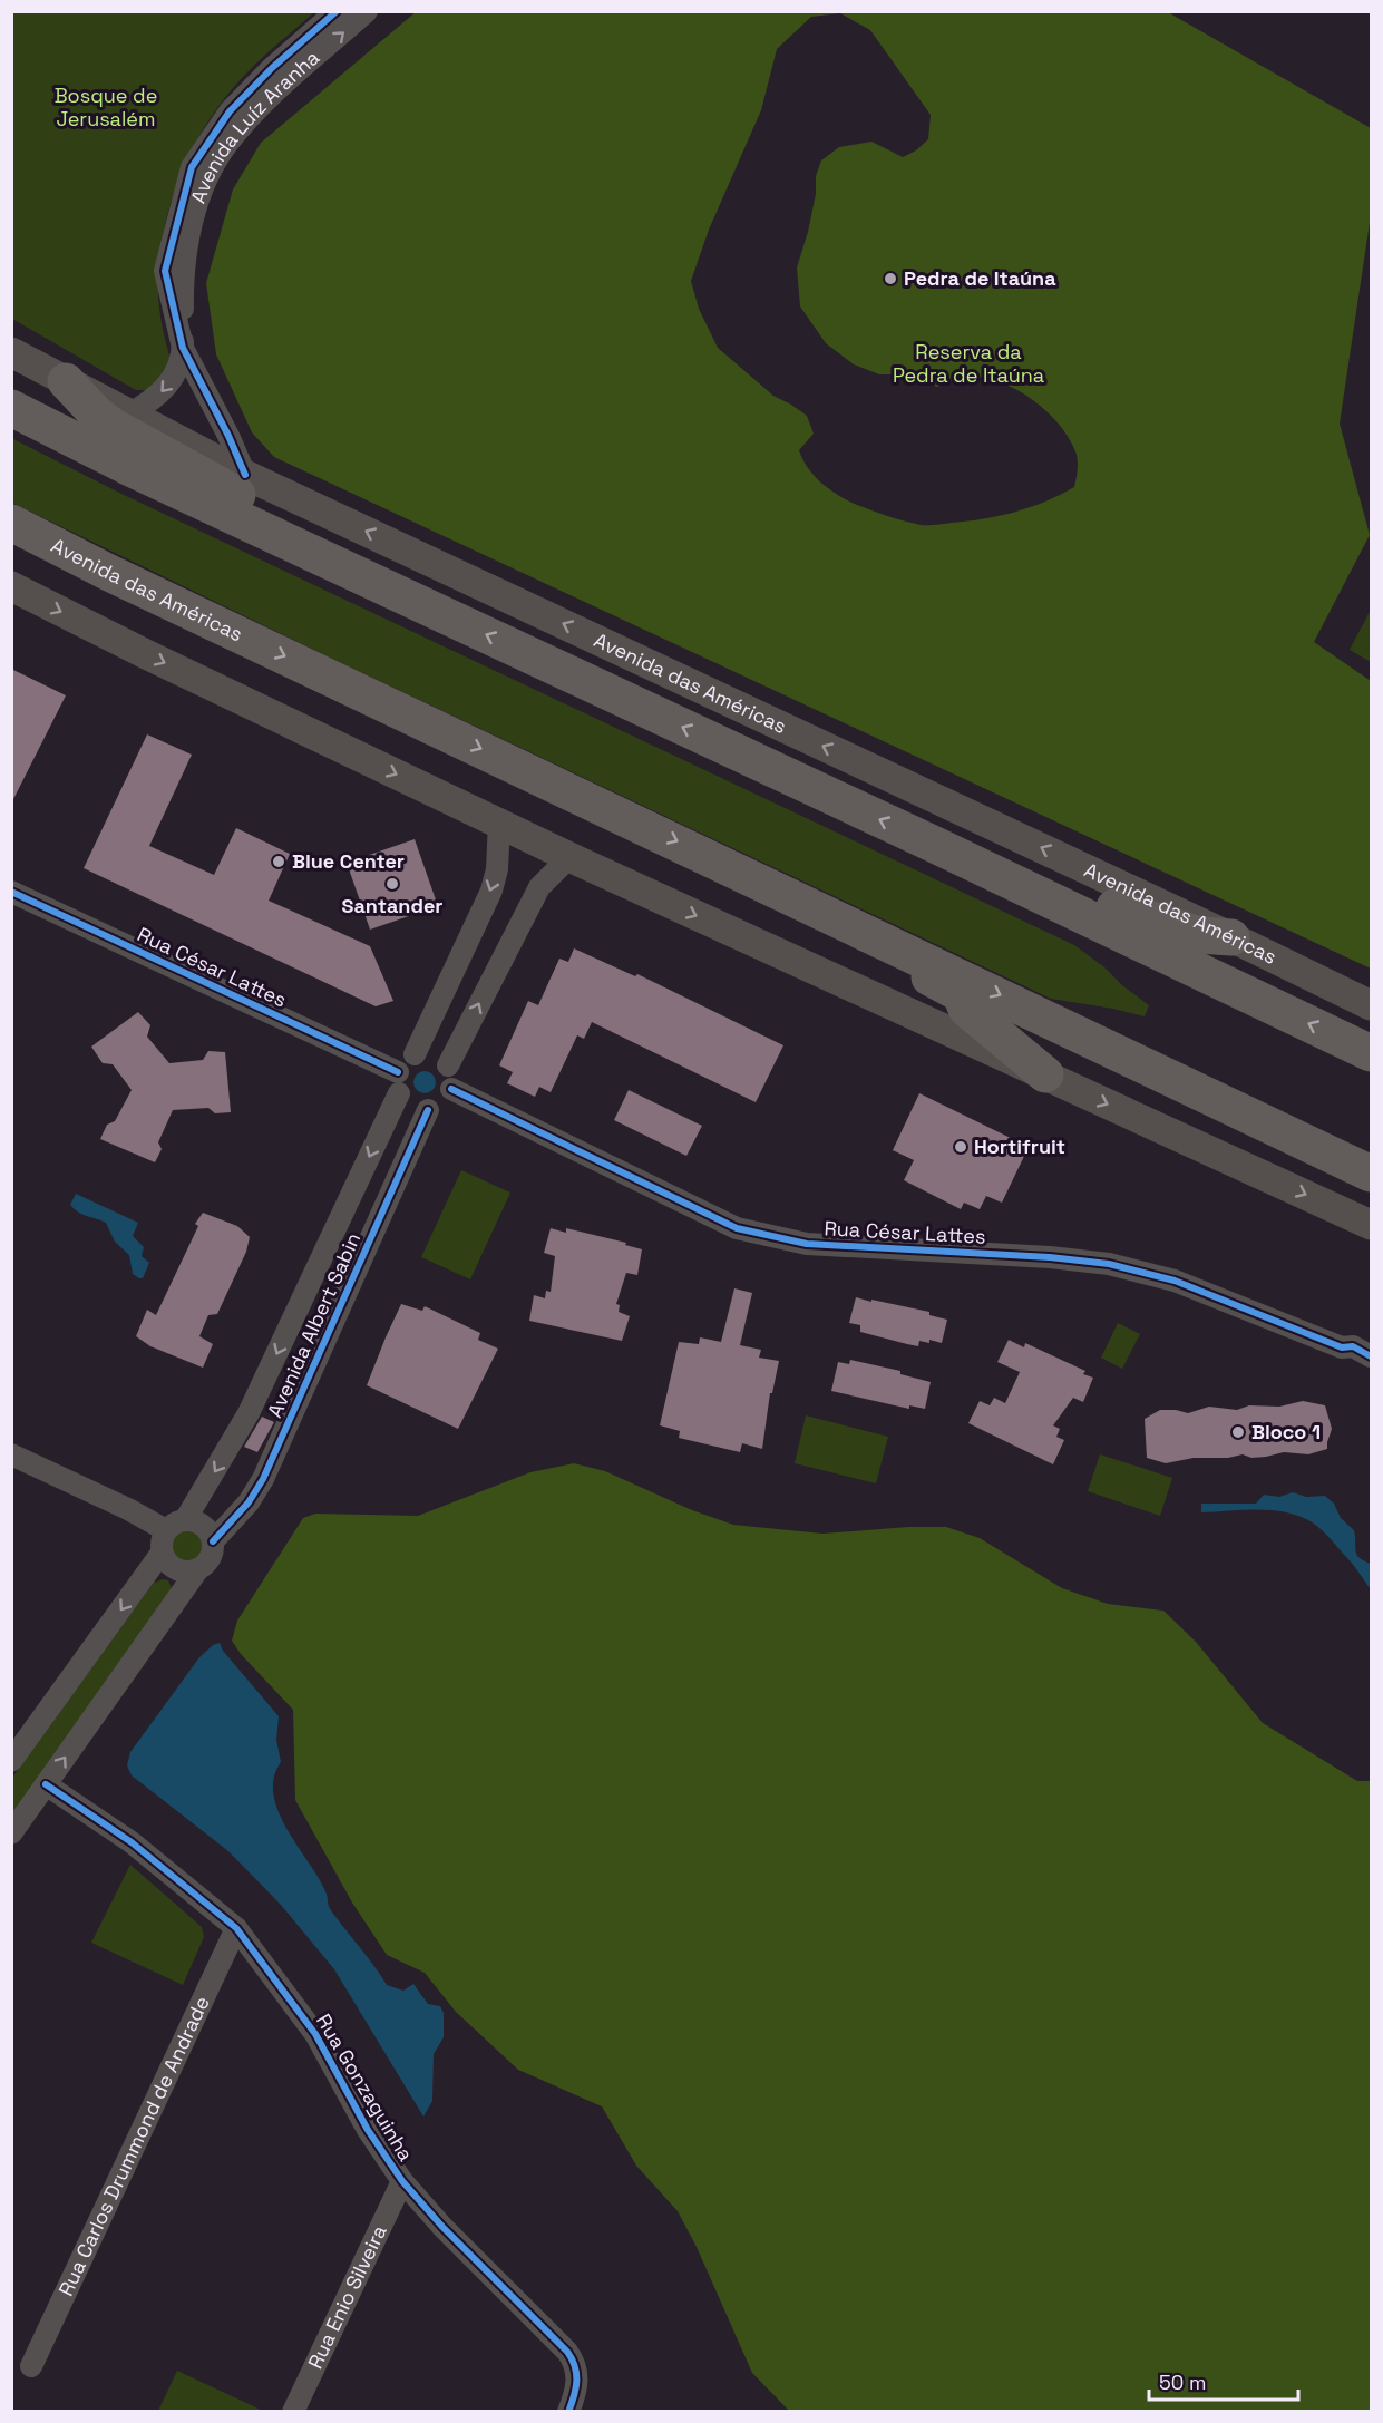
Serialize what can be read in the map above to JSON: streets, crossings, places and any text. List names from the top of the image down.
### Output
{
  "streets": {
    "highway": ["Avenida das Américas"],
    "street": [
      "Avenida Luíz Aranha",
      "Rua César Lattes",
      "Avenida Albert Sabin",
      "Rua Gonzaguinha",
      "Rua Carlos Drummond de Andrade",
      "Rua Enio Silveira"
    ]
  },
  "crossings": [
    ["Avenida Luíz Aranha", "Avenida das Américas"],
    ["Rua César Lattes", "Avenida Albert Sabin"],
    ["Rua Gonzaguinha", "Rua Carlos Drummond de Andrade"],
    ["Rua Gonzaguinha", "Rua Enio Silveira"]
  ],
  "parks": ["Bosque de Jerusalém", "Reserva da Pedra de Itaúna"],
  "places": [
    "Pedra de Itaúna",
    "Blue Center",
    "Santander",
    "Hortifruit",
    "Bloco 1"
  ],
  "scale_bar": "50 m"
}
